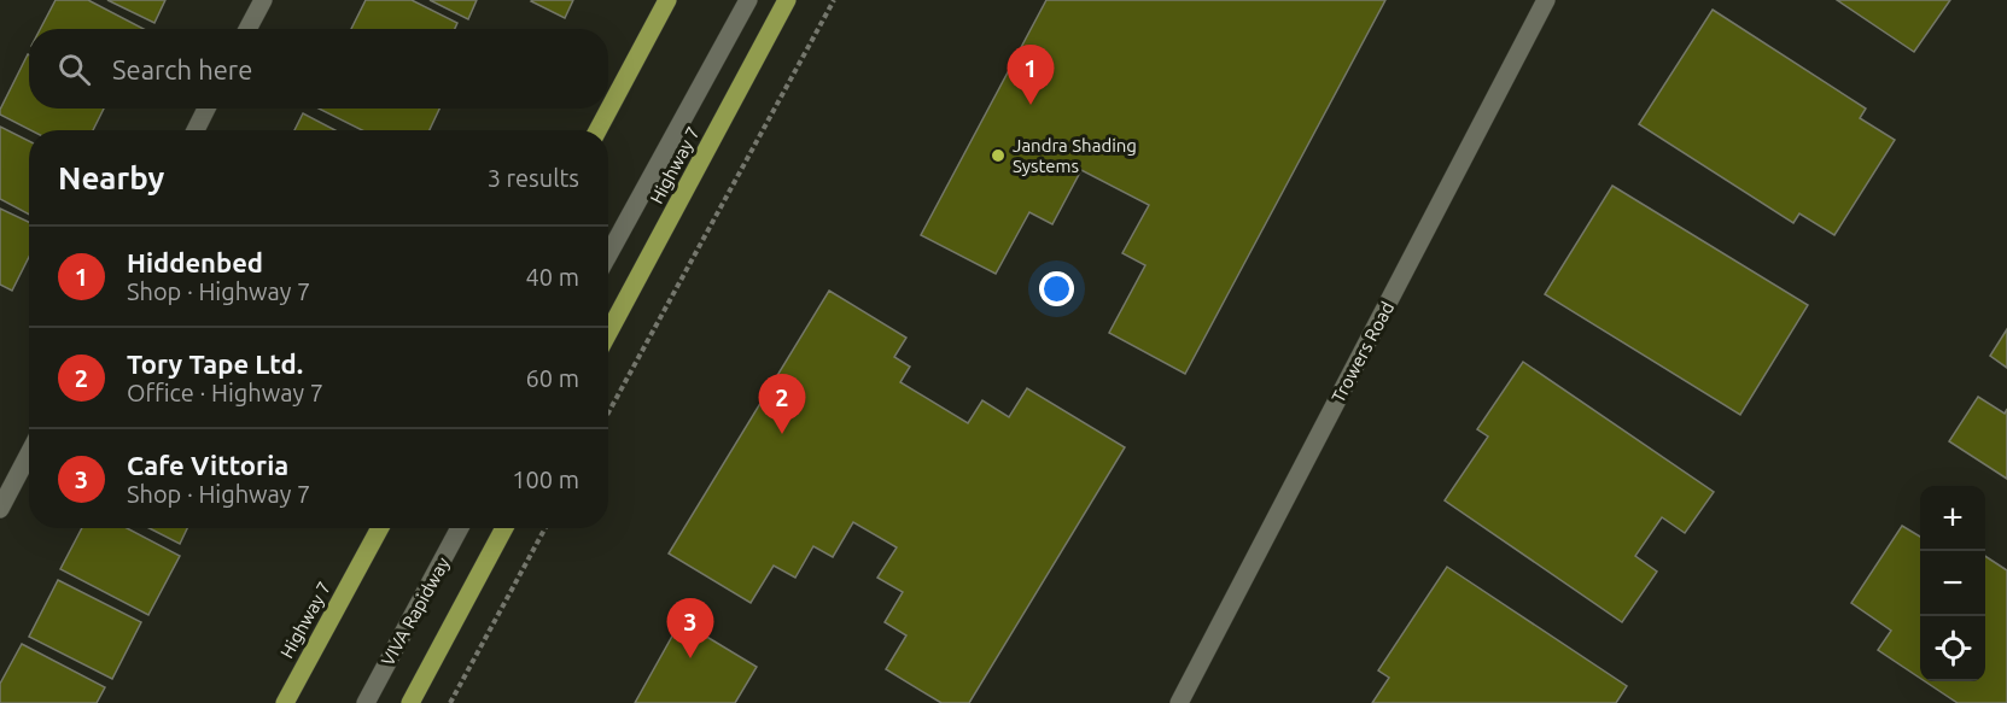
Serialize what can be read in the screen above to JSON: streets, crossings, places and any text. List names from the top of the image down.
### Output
{
  "streets": {
    "main road": ["Highway 7"],
    "street": ["Trowers Road", "VIVA Rapidway"]
  },
  "places": ["Jandra Shading Systems"],
  "page": {
    "search": "Search here",
    "pins": ["1", "2", "3"],
    "heading": ["Nearby", "3 results"],
    "list": [
      {
        "mark": "1",
        "name": "Hiddenbed",
        "note": "Shop · Highway 7",
        "value": "40 m"
      },
      {
        "mark": "2",
        "name": "Tory Tape Ltd.",
        "note": "Office · Highway 7",
        "value": "60 m"
      },
      {
        "mark": "3",
        "name": "Cafe Vittoria",
        "note": "Shop · Highway 7",
        "value": "100 m"
      }
    ],
    "map_buttons": ["+", "−"]
  }
}
